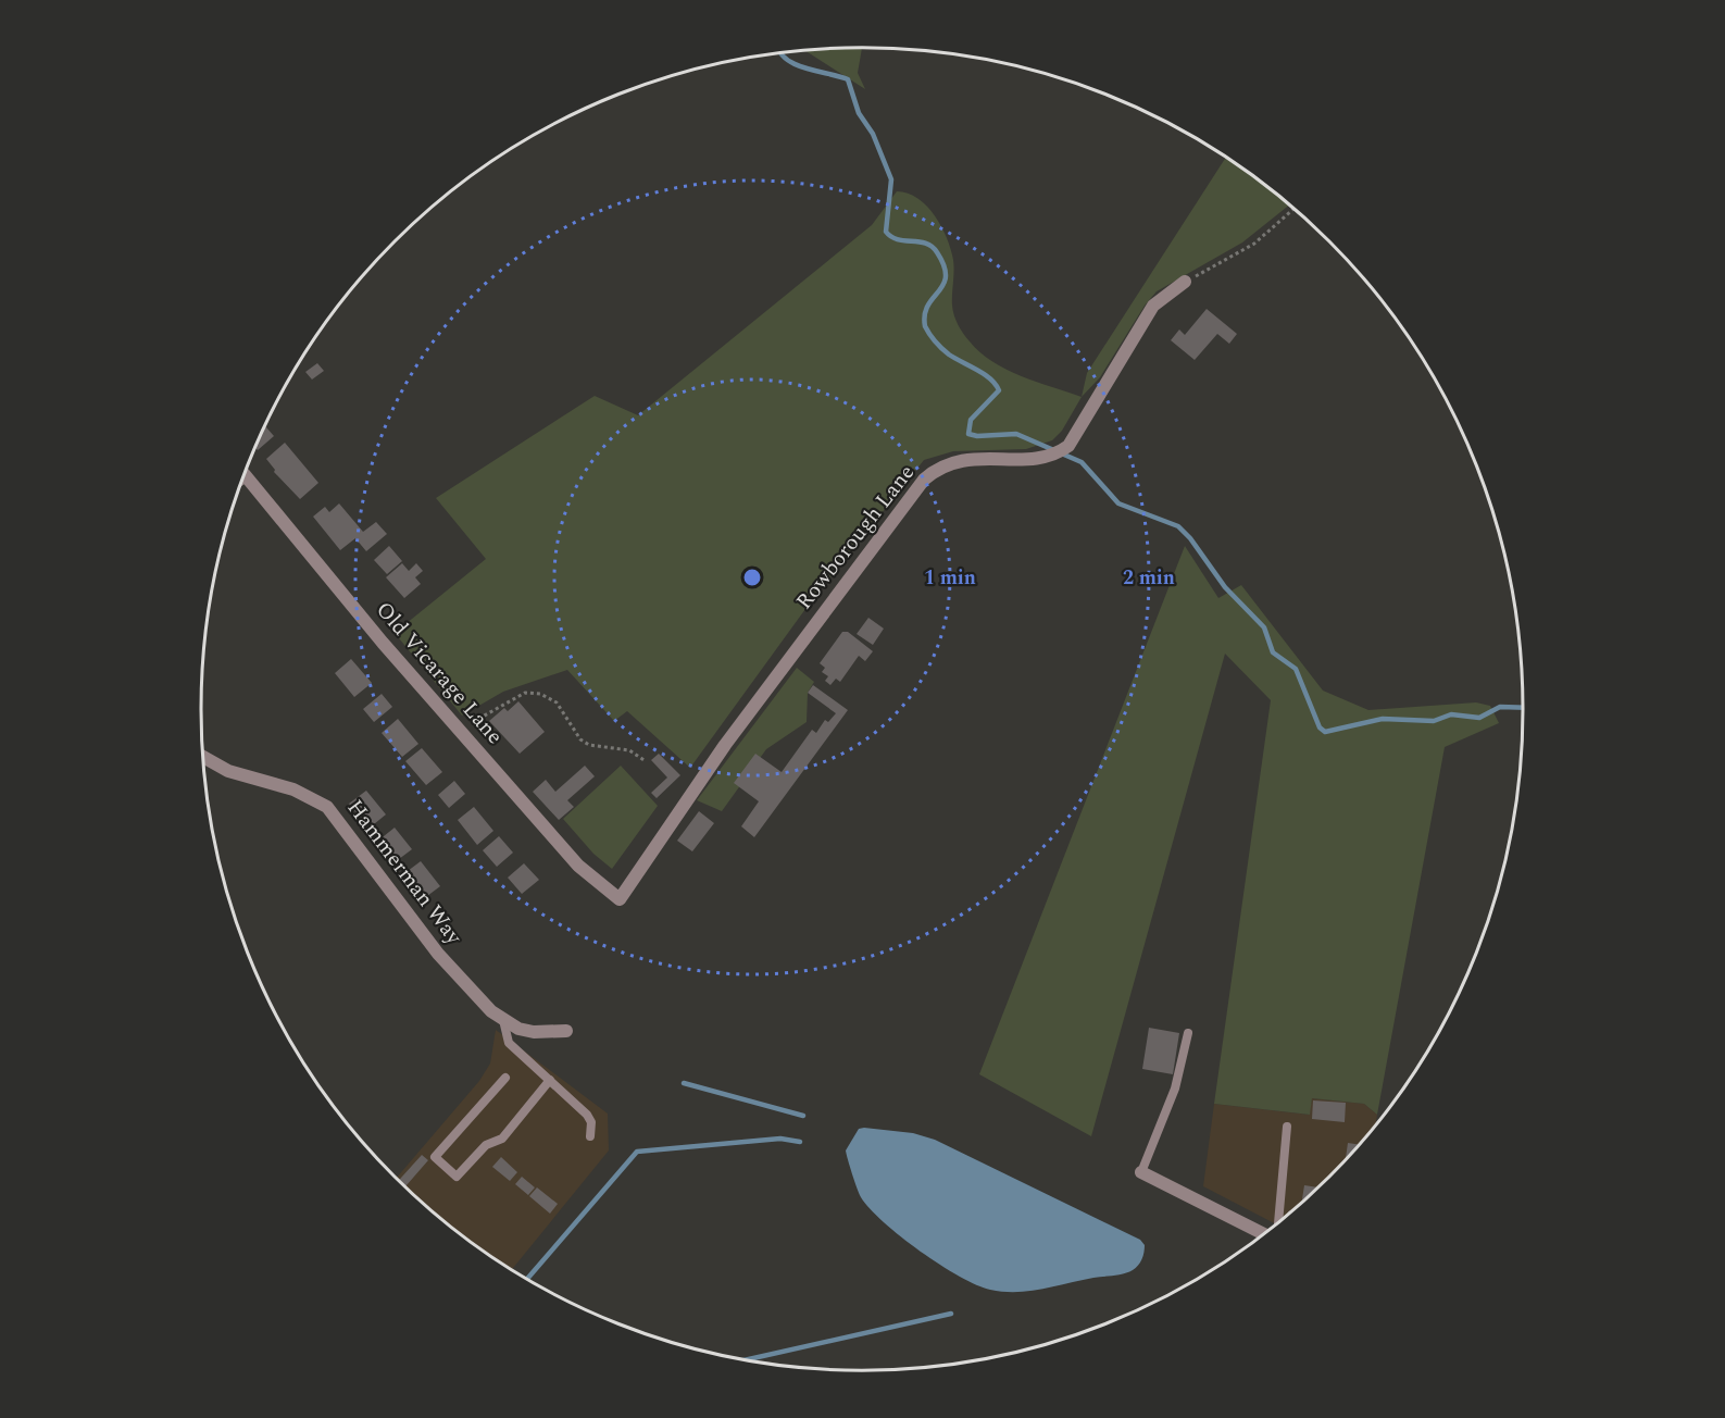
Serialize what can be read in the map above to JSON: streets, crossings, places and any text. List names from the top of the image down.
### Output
{
  "streets": {
    "street": ["Rowborough Lane", "Old Vicarage Lane", "Hammerman Way"]
  },
  "crossings": [
    ["Rowborough Lane", "Old Vicarage Lane"]
  ],
  "rings": ["1 min", "2 min"]
}
